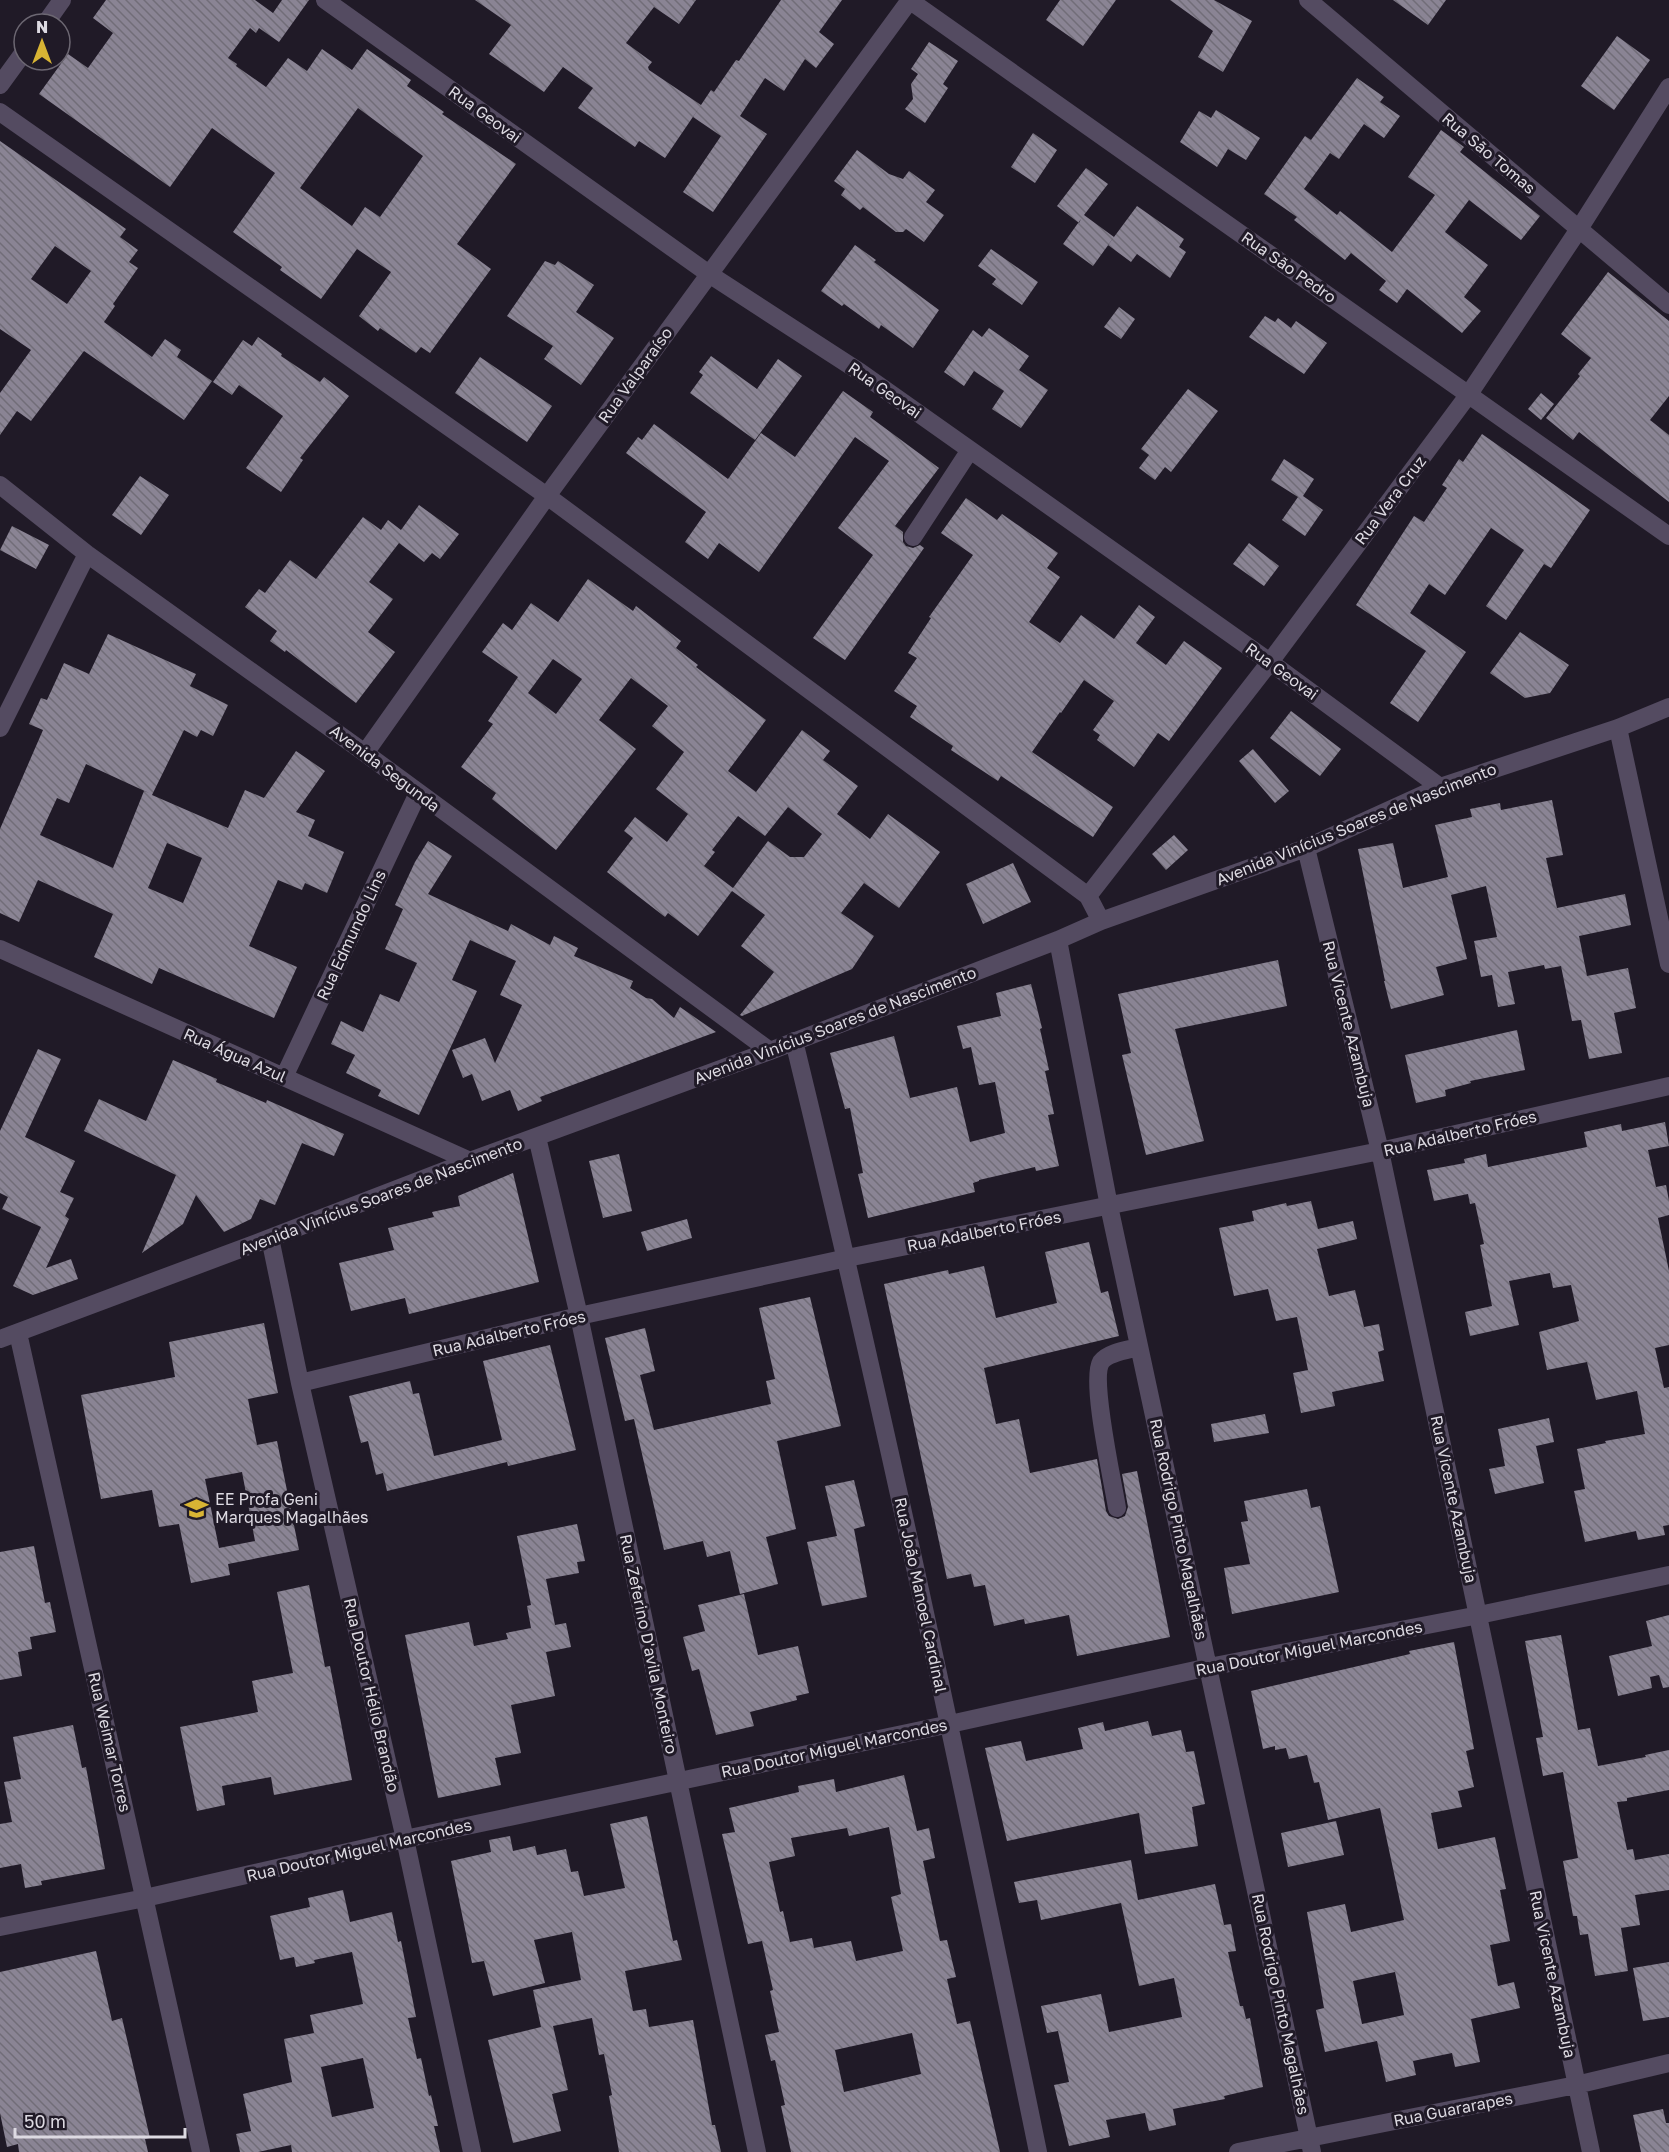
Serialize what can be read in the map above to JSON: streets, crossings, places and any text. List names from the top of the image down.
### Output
{
  "streets": {
    "street": [
      "Rua Geovai",
      "Rua São Tomas",
      "Rua São Pedro",
      "Rua Valparaíso",
      "Rua Vera Cruz",
      "Avenida Segunda",
      "Avenida Vinícius Soares de Nascimento",
      "Rua Edmundo Lins",
      "Rua Vicente Azambuja",
      "Rua Água Azul",
      "Rua Adalberto Fróes",
      "Rua Rodrigo Pinto Magalhães",
      "Rua João Manoel Cardinal",
      "Rua Zeferino D'avila Monteiro",
      "Rua Doutor Miguel Marcondes",
      "Rua Doutor Hélio Brandão",
      "Rua Weimar Torres",
      "Rua Guararapes"
    ]
  },
  "crossings": [
    ["Rua Geovai", "Rua Valparaíso"],
    ["Rua Geovai", "Rua Vera Cruz"],
    ["Rua Geovai", "Avenida Vinícius Soares de Nascimento"],
    ["Rua São Tomas", "Rua Vera Cruz"],
    ["Rua São Pedro", "Rua Valparaíso"],
    ["Rua São Pedro", "Rua Vera Cruz"],
    ["Rua Valparaíso", "Avenida Segunda"],
    ["Avenida Segunda", "Avenida Vinícius Soares de Nascimento"],
    ["Avenida Segunda", "Rua Edmundo Lins"],
    ["Avenida Vinícius Soares de Nascimento", "Rua Vicente Azambuja"],
    ["Avenida Vinícius Soares de Nascimento", "Rua Água Azul"],
    ["Avenida Vinícius Soares de Nascimento", "Rua Rodrigo Pinto Magalhães"],
    ["Avenida Vinícius Soares de Nascimento", "Rua João Manoel Cardinal"],
    ["Avenida Vinícius Soares de Nascimento", "Rua Zeferino D'avila Monteiro"],
    ["Avenida Vinícius Soares de Nascimento", "Rua Doutor Hélio Brandão"],
    ["Avenida Vinícius Soares de Nascimento", "Rua Weimar Torres"],
    ["Rua Edmundo Lins", "Rua Água Azul"],
    ["Rua Vicente Azambuja", "Rua Adalberto Fróes"],
    ["Rua Vicente Azambuja", "Rua Doutor Miguel Marcondes"],
    ["Rua Vicente Azambuja", "Rua Guararapes"],
    ["Rua Adalberto Fróes", "Rua Rodrigo Pinto Magalhães"],
    ["Rua Adalberto Fróes", "Rua João Manoel Cardinal"],
    ["Rua Adalberto Fróes", "Rua Zeferino D'avila Monteiro"],
    ["Rua Adalberto Fróes", "Rua Doutor Hélio Brandão"],
    ["Rua Rodrigo Pinto Magalhães", "Rua Doutor Miguel Marcondes"],
    ["Rua Rodrigo Pinto Magalhães", "Rua Guararapes"],
    ["Rua João Manoel Cardinal", "Rua Doutor Miguel Marcondes"],
    ["Rua Zeferino D'avila Monteiro", "Rua Doutor Miguel Marcondes"],
    ["Rua Doutor Miguel Marcondes", "Rua Doutor Hélio Brandão"],
    ["Rua Doutor Miguel Marcondes", "Rua Weimar Torres"]
  ],
  "places": {
    "school or university": ["EE Profª Geni Marques Magalhães"]
  },
  "scale_bar": "50 m",
  "north": "top"
}
